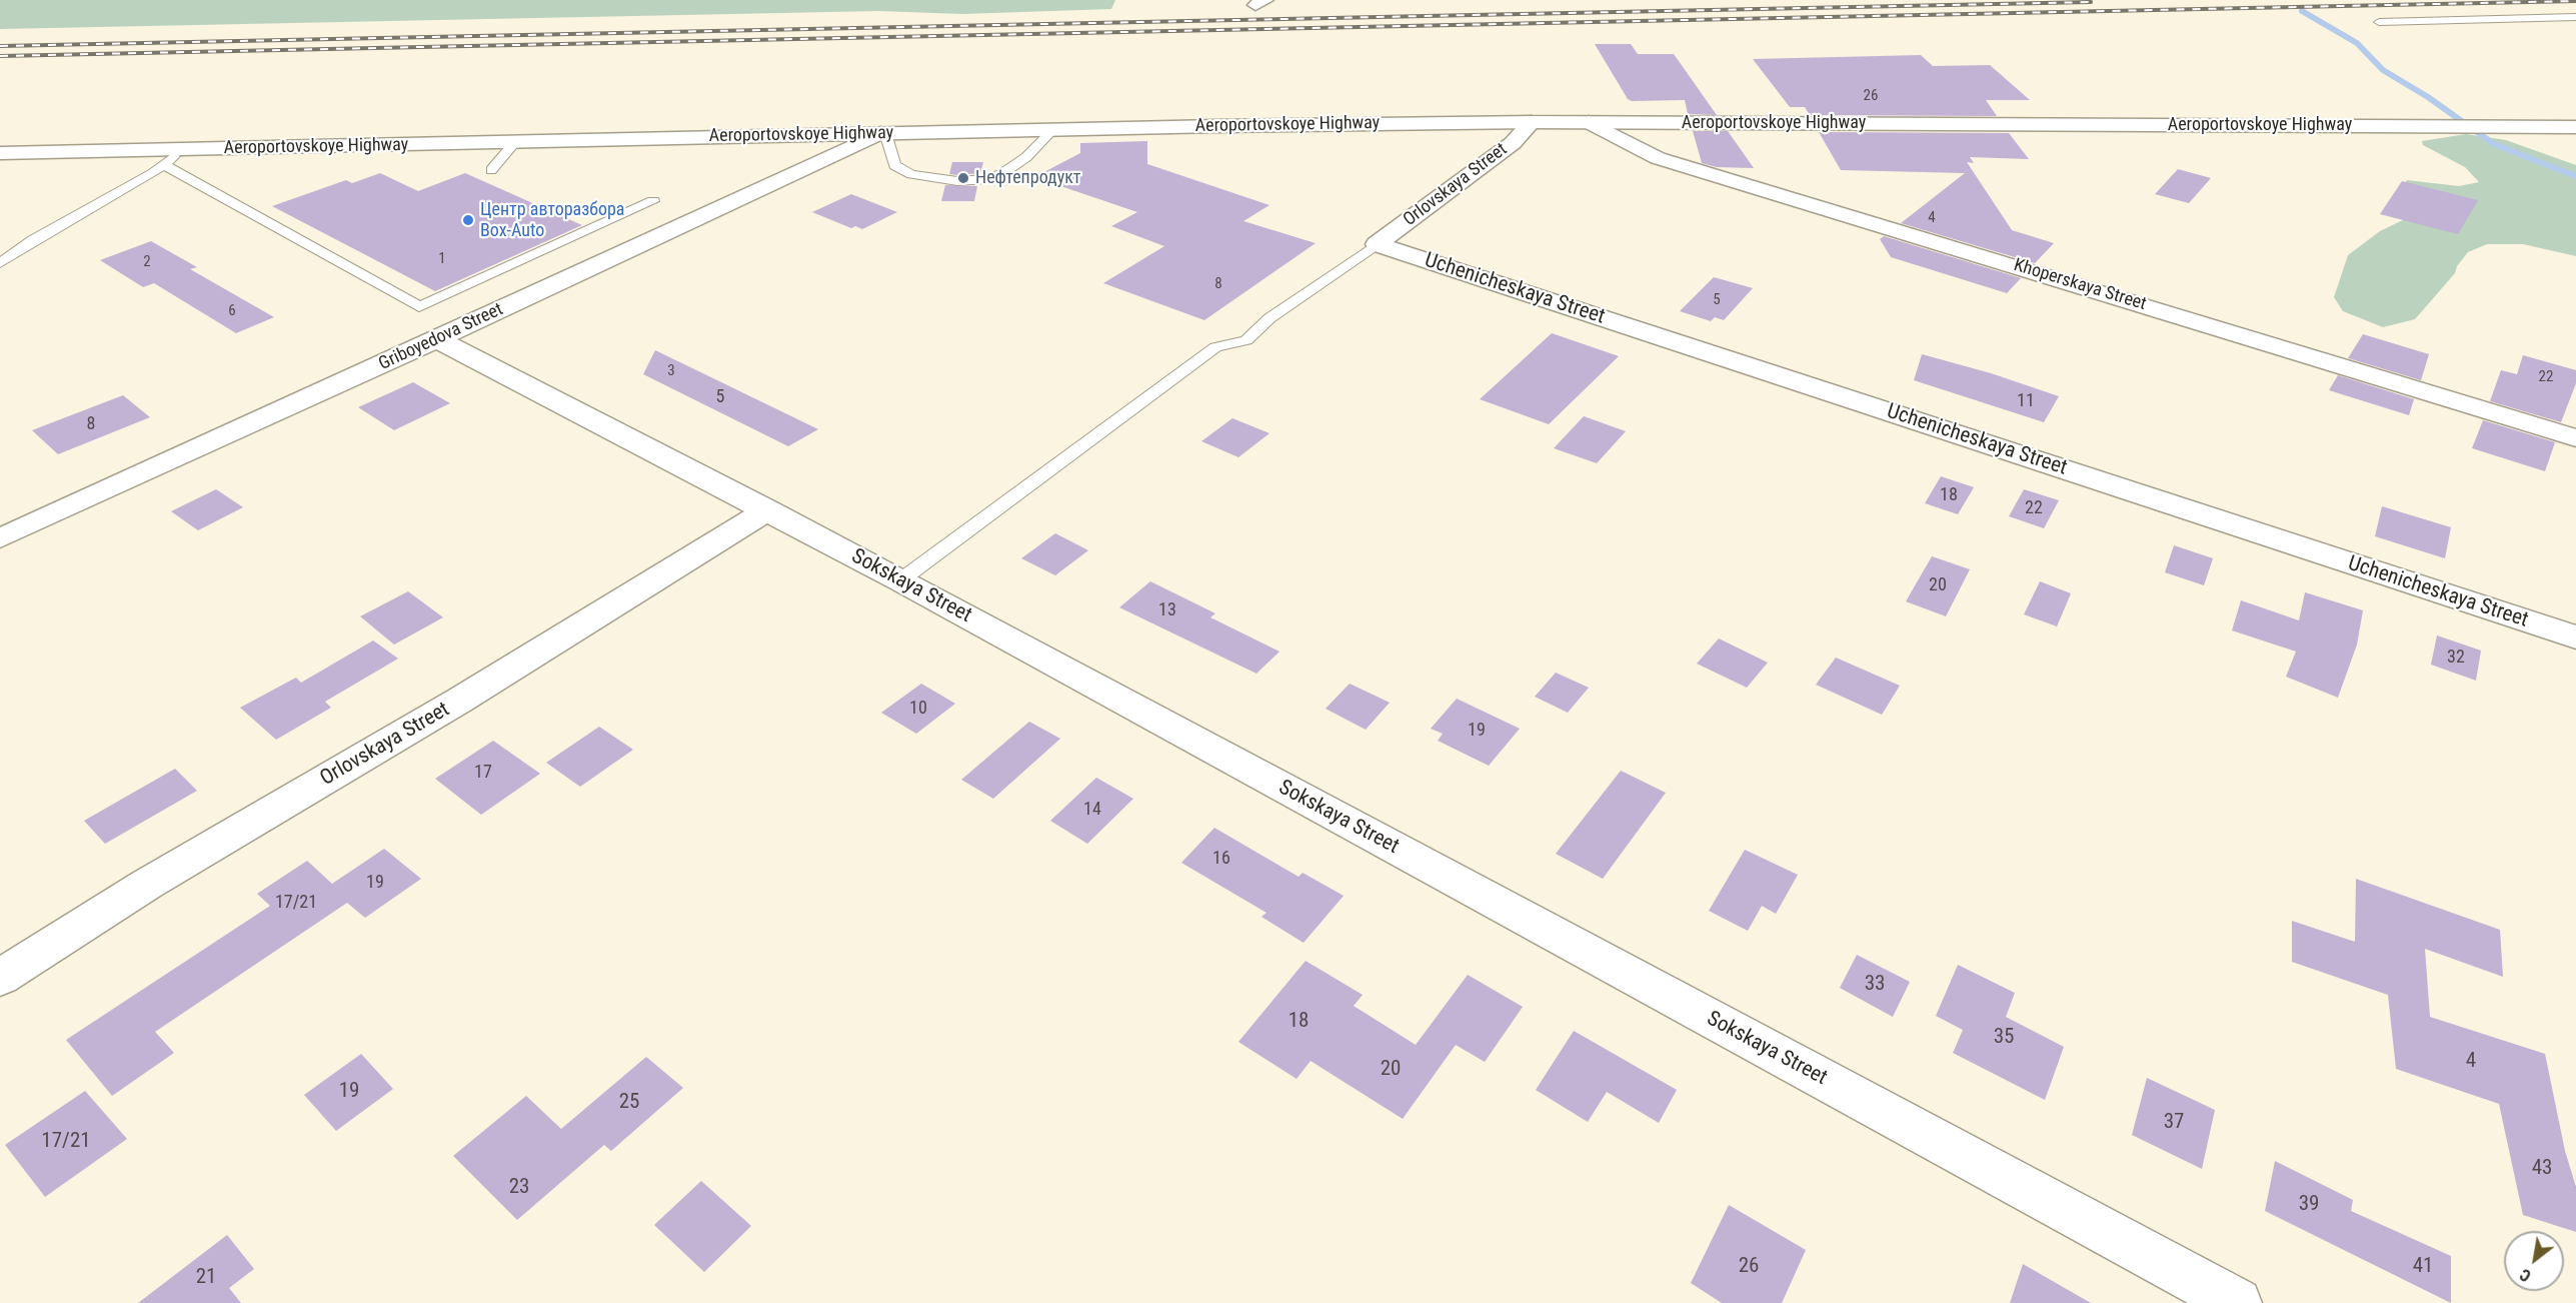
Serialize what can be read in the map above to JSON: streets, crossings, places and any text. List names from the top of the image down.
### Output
{
  "streets": {
    "street": [
      "Aeroportovskoye Highway",
      "Orlovskaya Street",
      "Khoperskaya Street",
      "Uchenicheskaya Street",
      "Griboyedova Street",
      "Sokskaya Street"
    ]
  },
  "crossings": [
    ["Aeroportovskoye Highway", "Orlovskaya Street"],
    ["Aeroportovskoye Highway", "Khoperskaya Street"],
    ["Aeroportovskoye Highway", "Griboyedova Street"],
    ["Orlovskaya Street", "Uchenicheskaya Street"],
    ["Orlovskaya Street", "Sokskaya Street"],
    ["Griboyedova Street", "Sokskaya Street"]
  ],
  "places": ["Нефтепродукт", "Центр авторазбора Box-Auto"],
  "house_numbers": [
    "26",
    "4",
    "1",
    "2",
    "8",
    "5",
    "6",
    "3",
    "22",
    "5",
    "11",
    "8",
    "18",
    "22",
    "20",
    "13",
    "32",
    "10",
    "19",
    "17",
    "14",
    "16",
    "19",
    "17/21",
    "33",
    "18",
    "35",
    "4",
    "20",
    "19",
    "25",
    "37",
    "17/21",
    "43",
    "23",
    "39",
    "26",
    "41",
    "21"
  ],
  "north": "bottom left"
}
